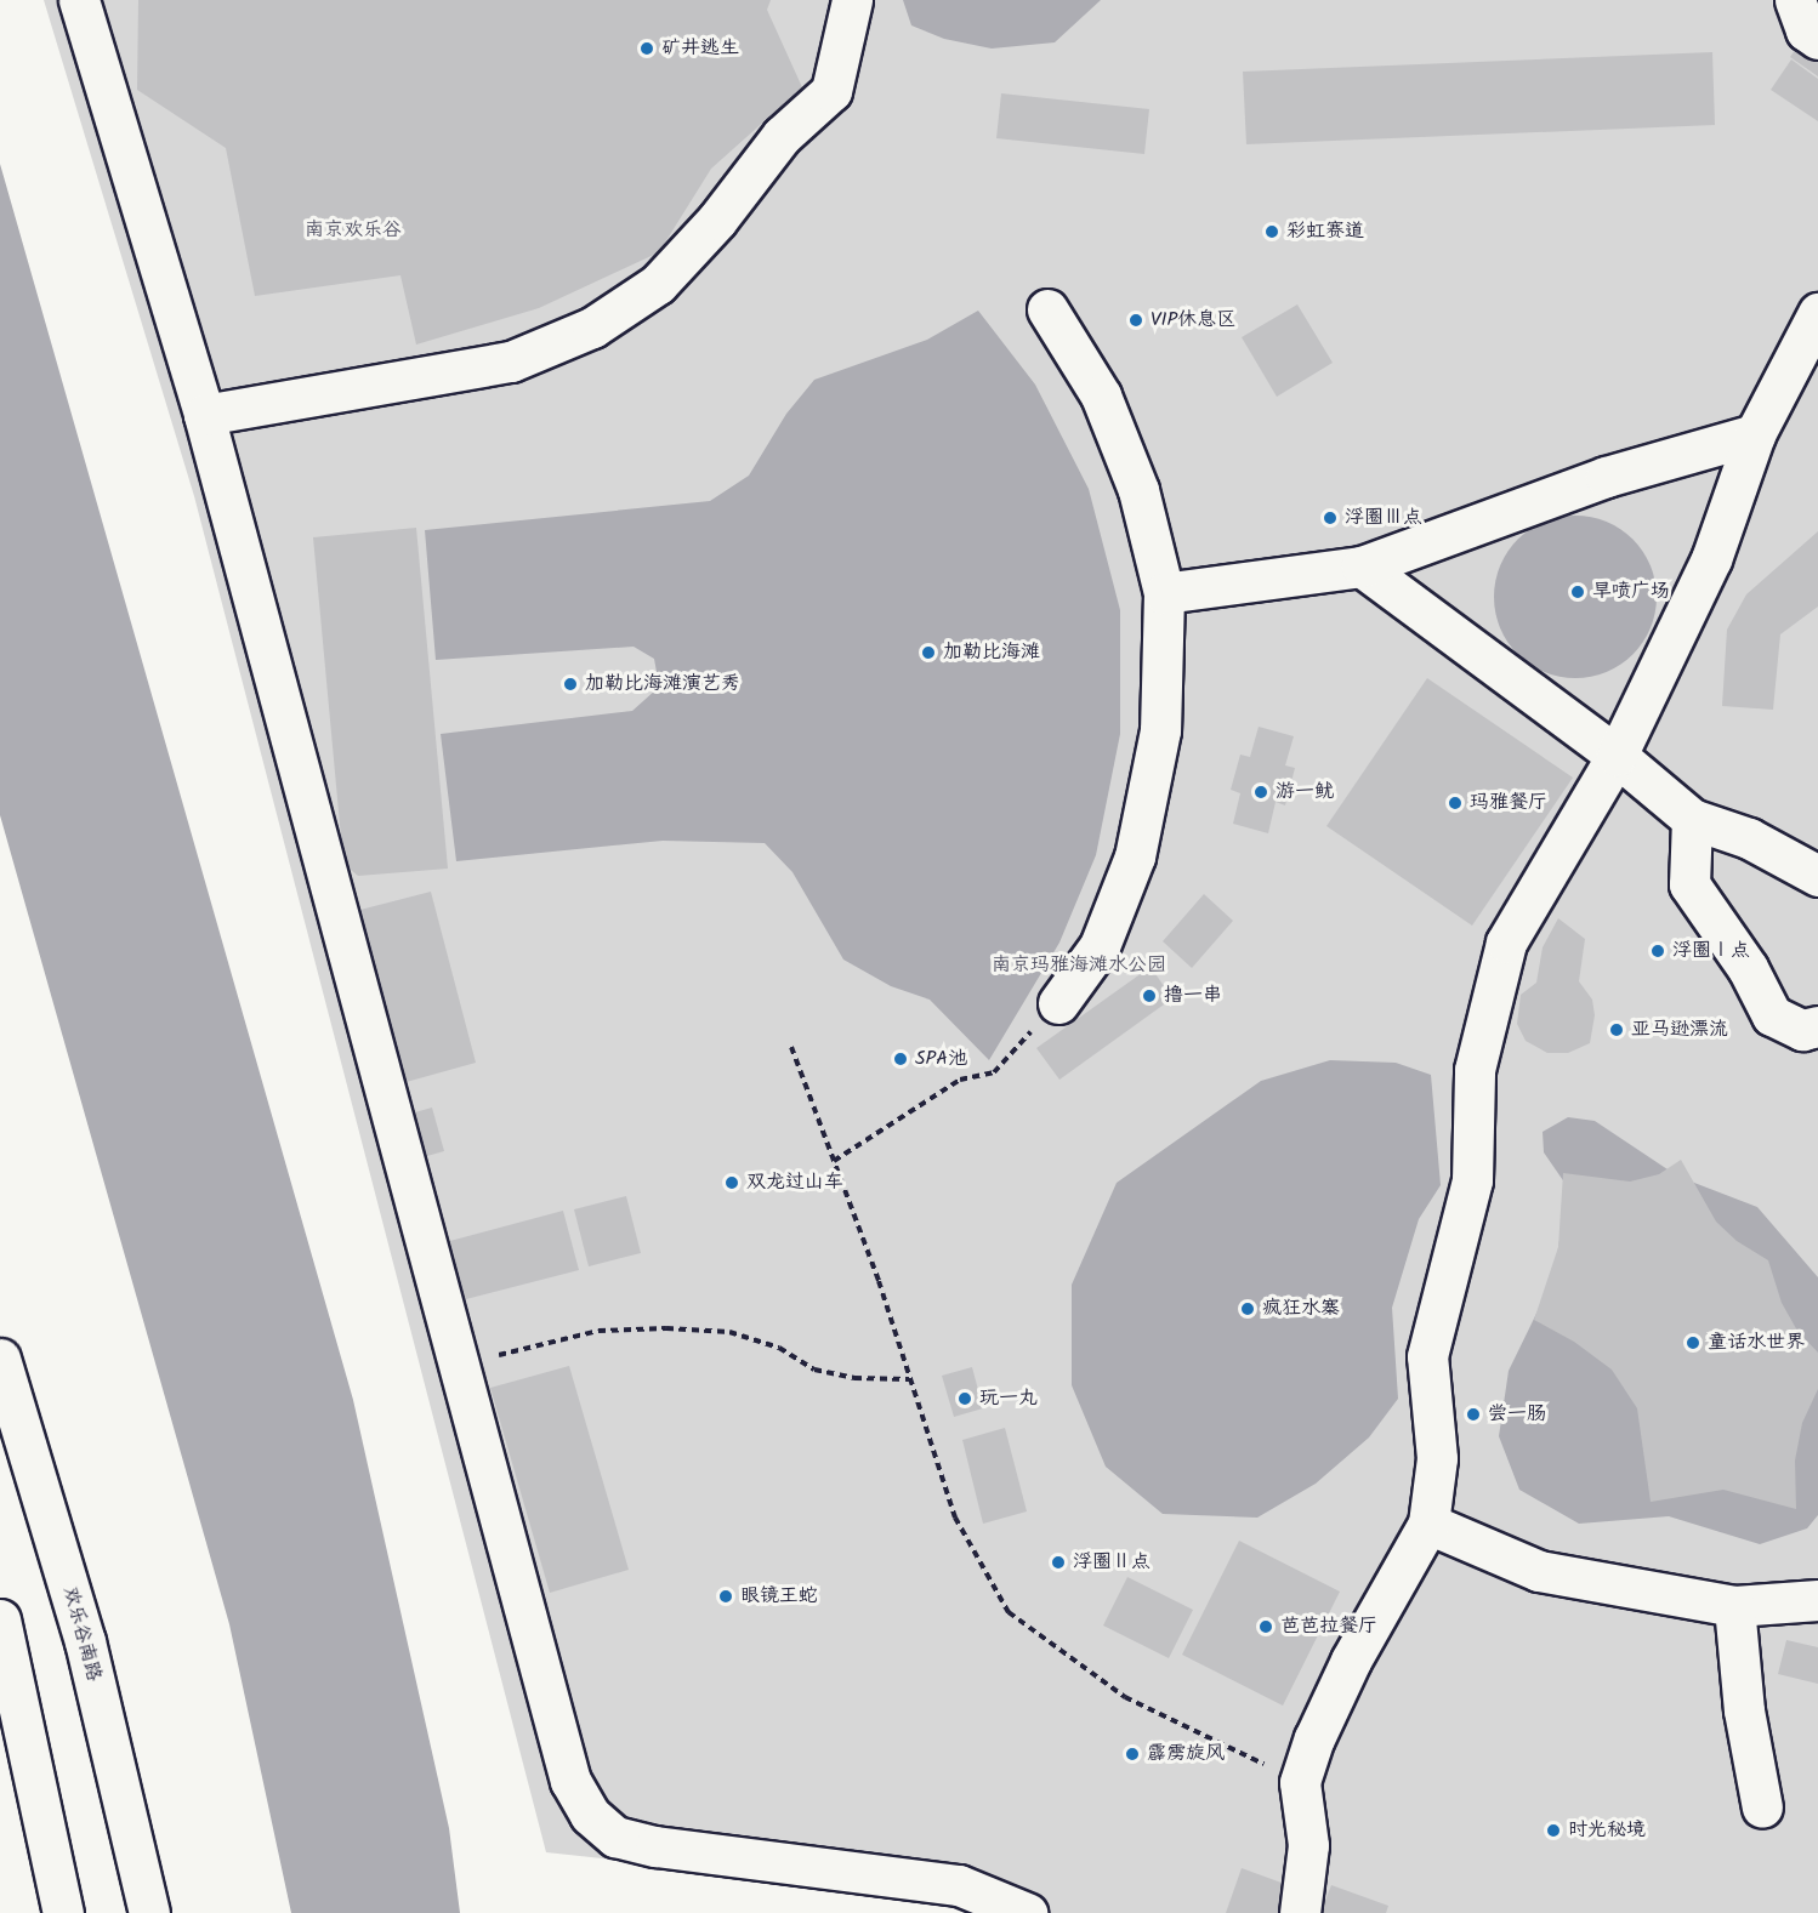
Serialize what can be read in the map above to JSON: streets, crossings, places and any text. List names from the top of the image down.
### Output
{
  "streets": {
    "street": ["欢乐谷南路"]
  },
  "parks": ["南京欢乐谷", "南京玛雅海滩水公园"],
  "places": [
    "矿井逃生",
    "彩虹赛道",
    "VIP休息区",
    "浮圈Ⅲ点",
    "旱喷广场",
    "加勒比海滩",
    "加勒比海滩演艺秀",
    "游一鱿",
    "玛雅餐厅",
    "浮圈Ⅰ点",
    "撸一串",
    "亚马逊漂流",
    "SPA池",
    "双龙过山车",
    "疯狂水寨",
    "童话水世界",
    "玩一丸",
    "尝一肠",
    "浮圈Ⅱ点",
    "眼镜王蛇",
    "芭芭拉餐厅",
    "霹雳旋风",
    "时光秘境"
  ]
}
